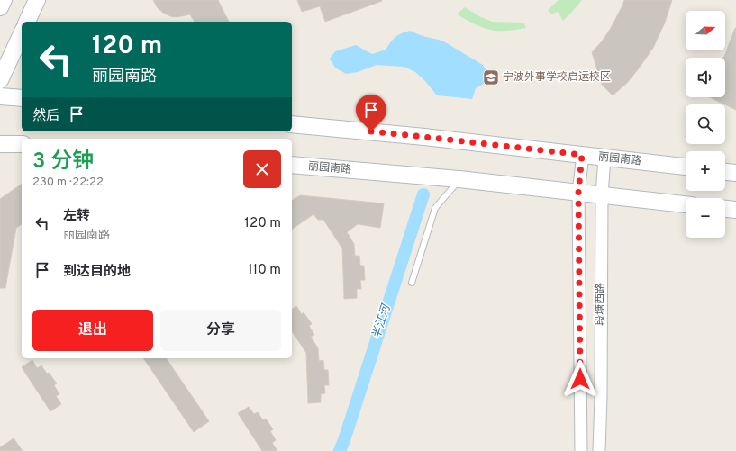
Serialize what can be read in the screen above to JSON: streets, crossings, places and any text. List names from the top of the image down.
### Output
{
  "streets": {
    "main road": ["丽园南路"],
    "street": ["段塘西路"]
  },
  "crossings": [
    ["丽园南路", "段塘西路"]
  ],
  "water": ["半江河"],
  "places": {
    "school or university": ["宁波外事学校启运校区"]
  },
  "north": "right",
  "page": {
    "map_buttons": ["+", "−"],
    "turn": ["120 m", "丽园南路"],
    "then": "然后",
    "heading": ["3 分钟", "230 m · 22:22"],
    "list": [
      {
        "name": "左转",
        "note": "丽园南路",
        "value": "120 m"
      },
      {
        "name": "到达目的地",
        "value": "110 m"
      }
    ],
    "buttons": ["退出", "分享"]
  }
}
